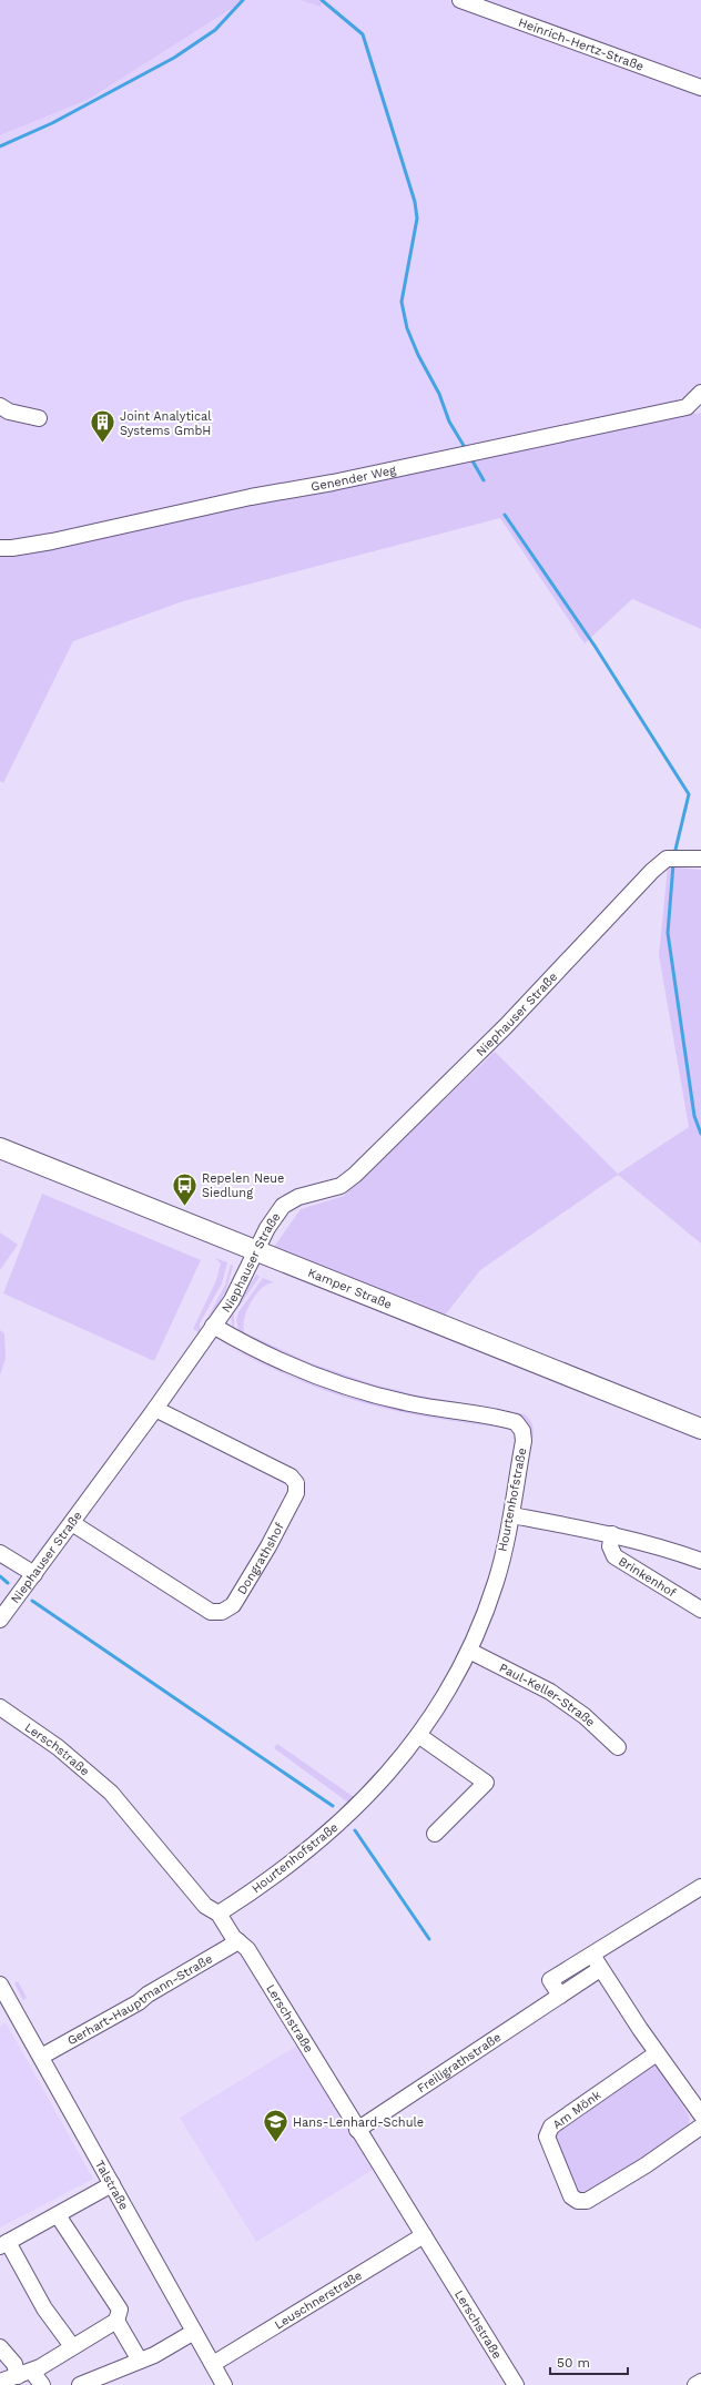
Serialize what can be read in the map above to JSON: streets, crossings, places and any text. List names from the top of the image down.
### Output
{
  "streets": {
    "main road": ["Kamper Straße"],
    "street": [
      "Heinrich-Hertz-Straße",
      "Genender Weg",
      "Niephauser Straße",
      "Hourtenhofstraße",
      "Dongrathshof",
      "Brinkenhof",
      "Paul-Keller-Straße",
      "Lerschstraße",
      "Gerhart-Hauptmann-Straße",
      "Freiligrathstraße",
      "Am Mönk",
      "Talstraße",
      "Leuschnerstraße"
    ]
  },
  "crossings": [
    ["Niephauser Straße", "Kamper Straße"],
    ["Niephauser Straße", "Hourtenhofstraße"],
    ["Niephauser Straße", "Dongrathshof"],
    ["Hourtenhofstraße", "Brinkenhof"],
    ["Hourtenhofstraße", "Paul-Keller-Straße"],
    ["Hourtenhofstraße", "Lerschstraße"],
    ["Lerschstraße", "Gerhart-Hauptmann-Straße"],
    ["Lerschstraße", "Freiligrathstraße"],
    ["Lerschstraße", "Leuschnerstraße"],
    ["Gerhart-Hauptmann-Straße", "Talstraße"],
    ["Talstraße", "Leuschnerstraße"]
  ],
  "places": {
    "building": ["Joint Analytical Systems GmbH"],
    "bus stop": ["Repelen Neue Siedlung"],
    "school or university": ["Hans-Lenhard-Schule"]
  },
  "scale_bar": "50 m"
}
